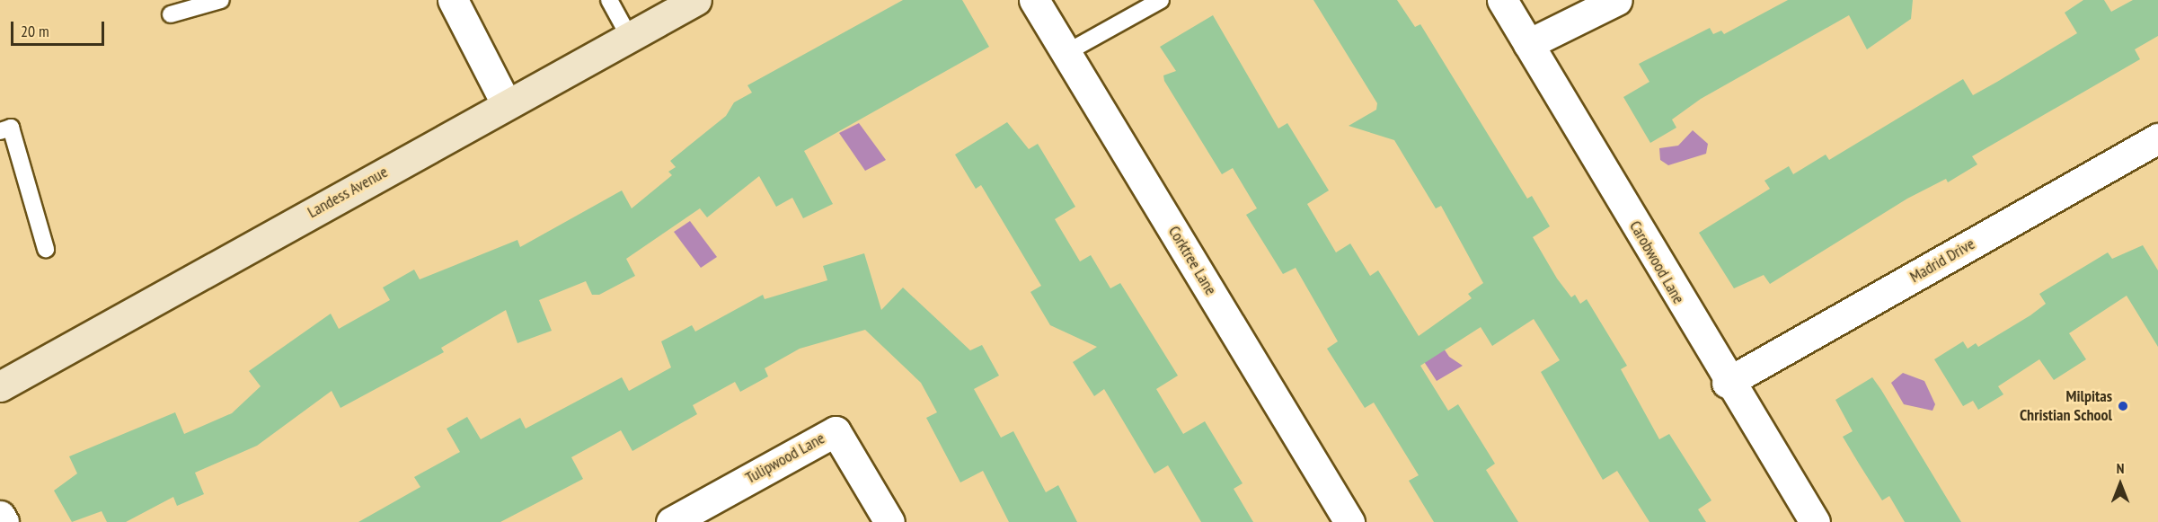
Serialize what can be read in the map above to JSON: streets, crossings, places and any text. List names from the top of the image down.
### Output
{
  "streets": {
    "main road": ["Landess Avenue"],
    "street": [
      "Corktree Lane",
      "Madrid Drive",
      "Carobwood Lane",
      "Tulipwood Lane"
    ]
  },
  "crossings": [
    ["Madrid Drive", "Carobwood Lane"]
  ],
  "places": ["Milpitas Christian School"],
  "scale_bar": "20 m",
  "north": "top"
}
